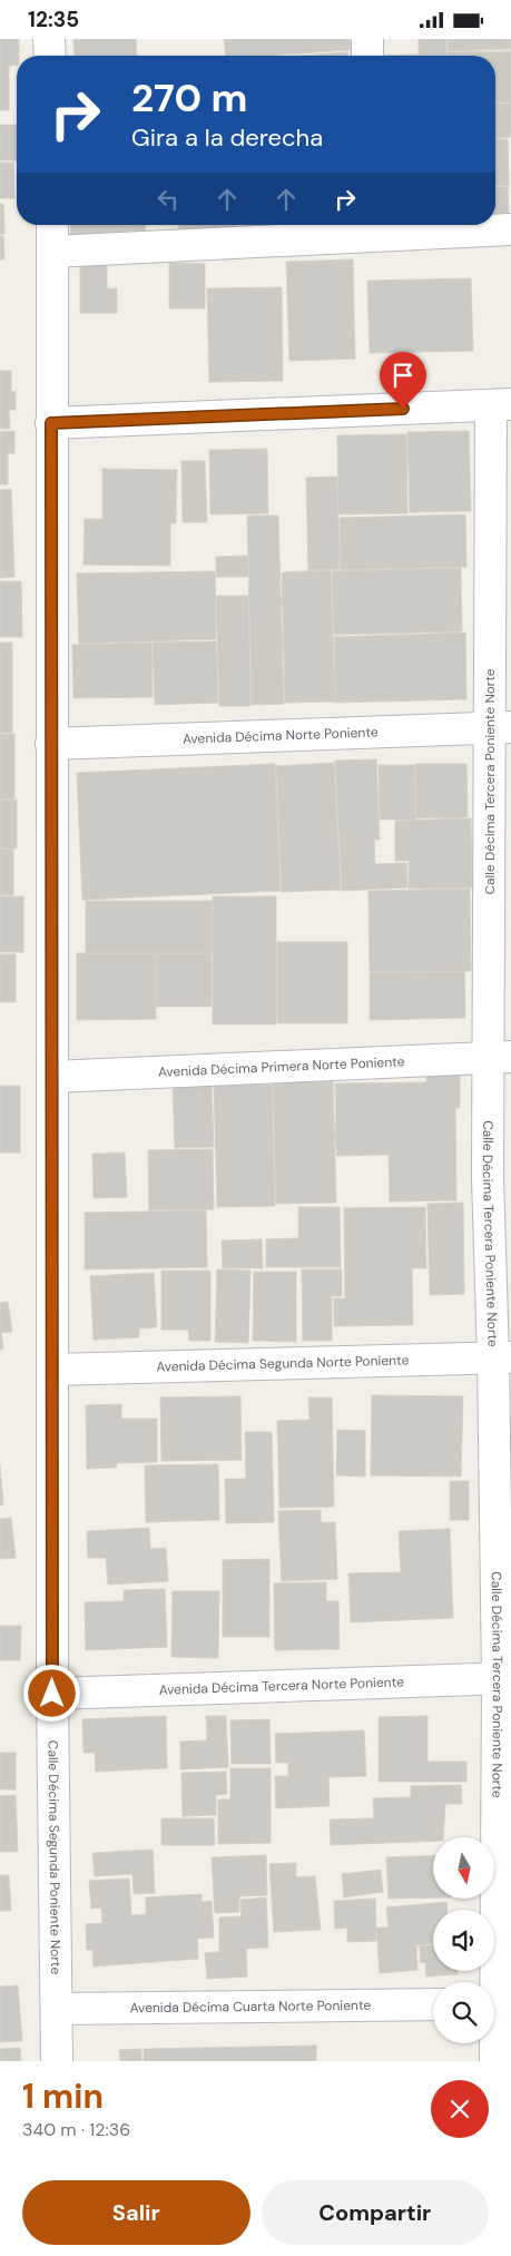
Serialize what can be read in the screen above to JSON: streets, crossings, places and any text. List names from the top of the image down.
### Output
{
  "streets": {
    "street": [
      "Avenida Décima Norte Poniente",
      "Calle Décima Tercera Poniente Norte",
      "Avenida Décima Primera Norte Poniente",
      "Avenida Décima Segunda Norte Poniente",
      "Avenida Décima Tercera Norte Poniente",
      "Calle Décima Segunda Poniente Norte",
      "Avenida Décima Cuarta Norte Poniente"
    ]
  },
  "crossings": [
    ["Avenida Décima Norte Poniente", "Calle Décima Tercera Poniente Norte"],
    ["Avenida Décima Norte Poniente", "Calle Décima Segunda Poniente Norte"],
    ["Calle Décima Tercera Poniente Norte", "Avenida Décima Primera Norte Poniente"],
    ["Calle Décima Tercera Poniente Norte", "Avenida Décima Segunda Norte Poniente"],
    ["Calle Décima Tercera Poniente Norte", "Avenida Décima Tercera Norte Poniente"],
    ["Avenida Décima Primera Norte Poniente", "Calle Décima Segunda Poniente Norte"],
    ["Avenida Décima Segunda Norte Poniente", "Calle Décima Segunda Poniente Norte"],
    ["Avenida Décima Tercera Norte Poniente", "Calle Décima Segunda Poniente Norte"],
    ["Calle Décima Segunda Poniente Norte", "Avenida Décima Cuarta Norte Poniente"]
  ],
  "north": "bottom",
  "page": {
    "status": "12:35",
    "turn": ["270 m", "Gira a la derecha"],
    "heading": ["1 min", "340 m · 12:36"],
    "buttons": ["Salir", "Compartir"]
  }
}
